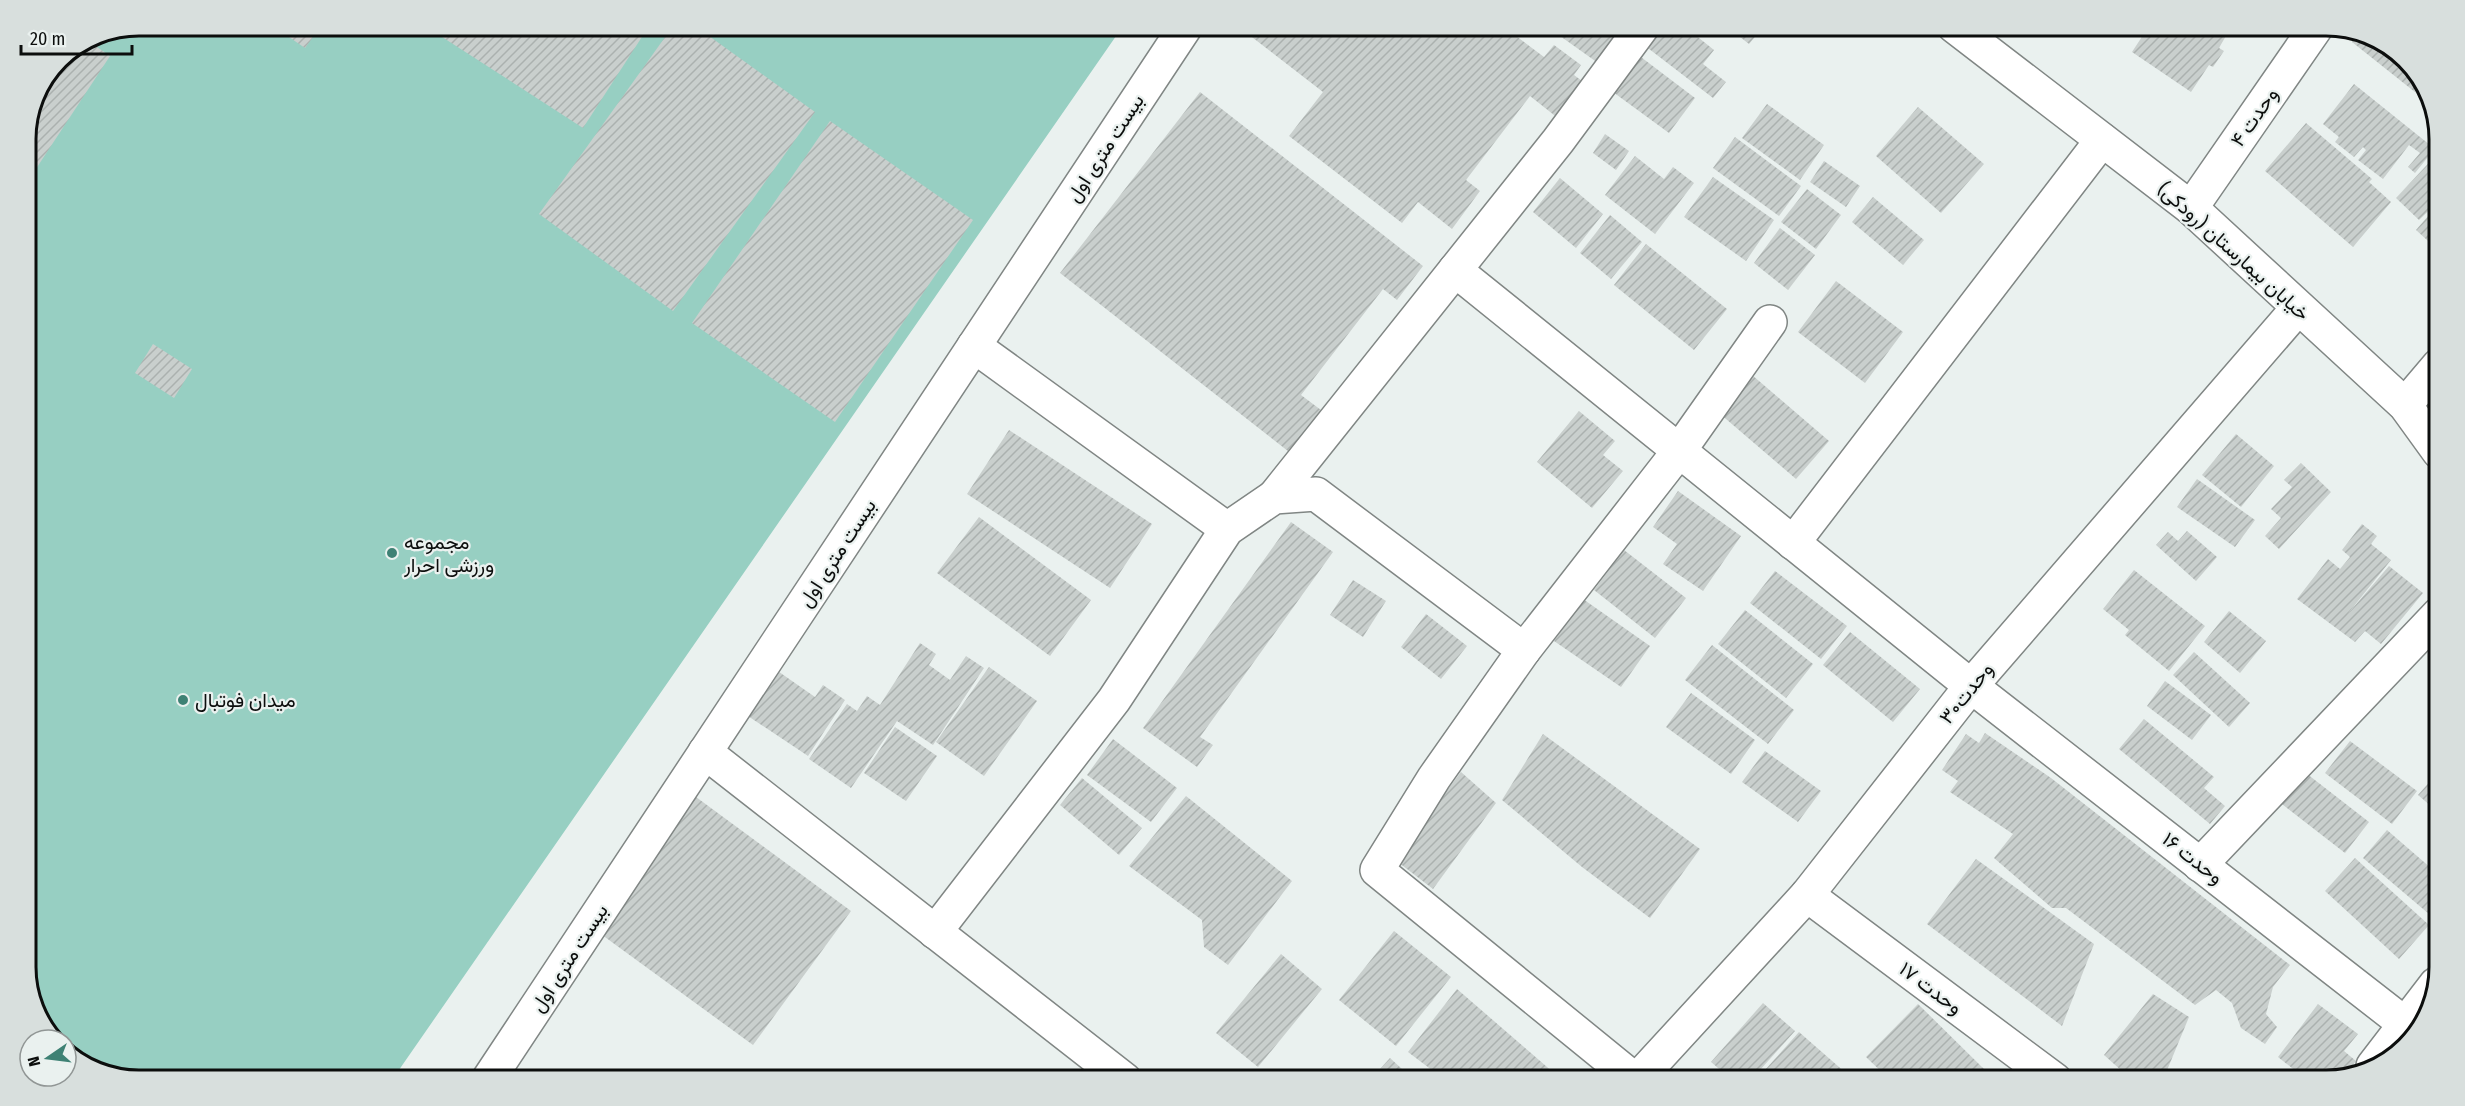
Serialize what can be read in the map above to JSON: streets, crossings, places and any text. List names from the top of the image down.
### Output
{
  "streets": {
    "street": [
      "وحدت ۴",
      "بیست متری اول",
      "خیابان بیمارستان (رودکی)",
      "وحدت۳۰",
      "وحدت ۱۶",
      "وحدت ۱۷"
    ]
  },
  "crossings": [
    ["وحدت ۴", "خیابان بیمارستان (رودکی)"],
    ["خیابان بیمارستان (رودکی)", "وحدت۳۰"],
    ["وحدت۳۰", "وحدت ۱۶"],
    ["وحدت۳۰", "وحدت ۱۷"]
  ],
  "places": ["مجموعه ورزشی احرار", "میدان فوتبال"],
  "scale_bar": "20 m",
  "north": "left"
}
